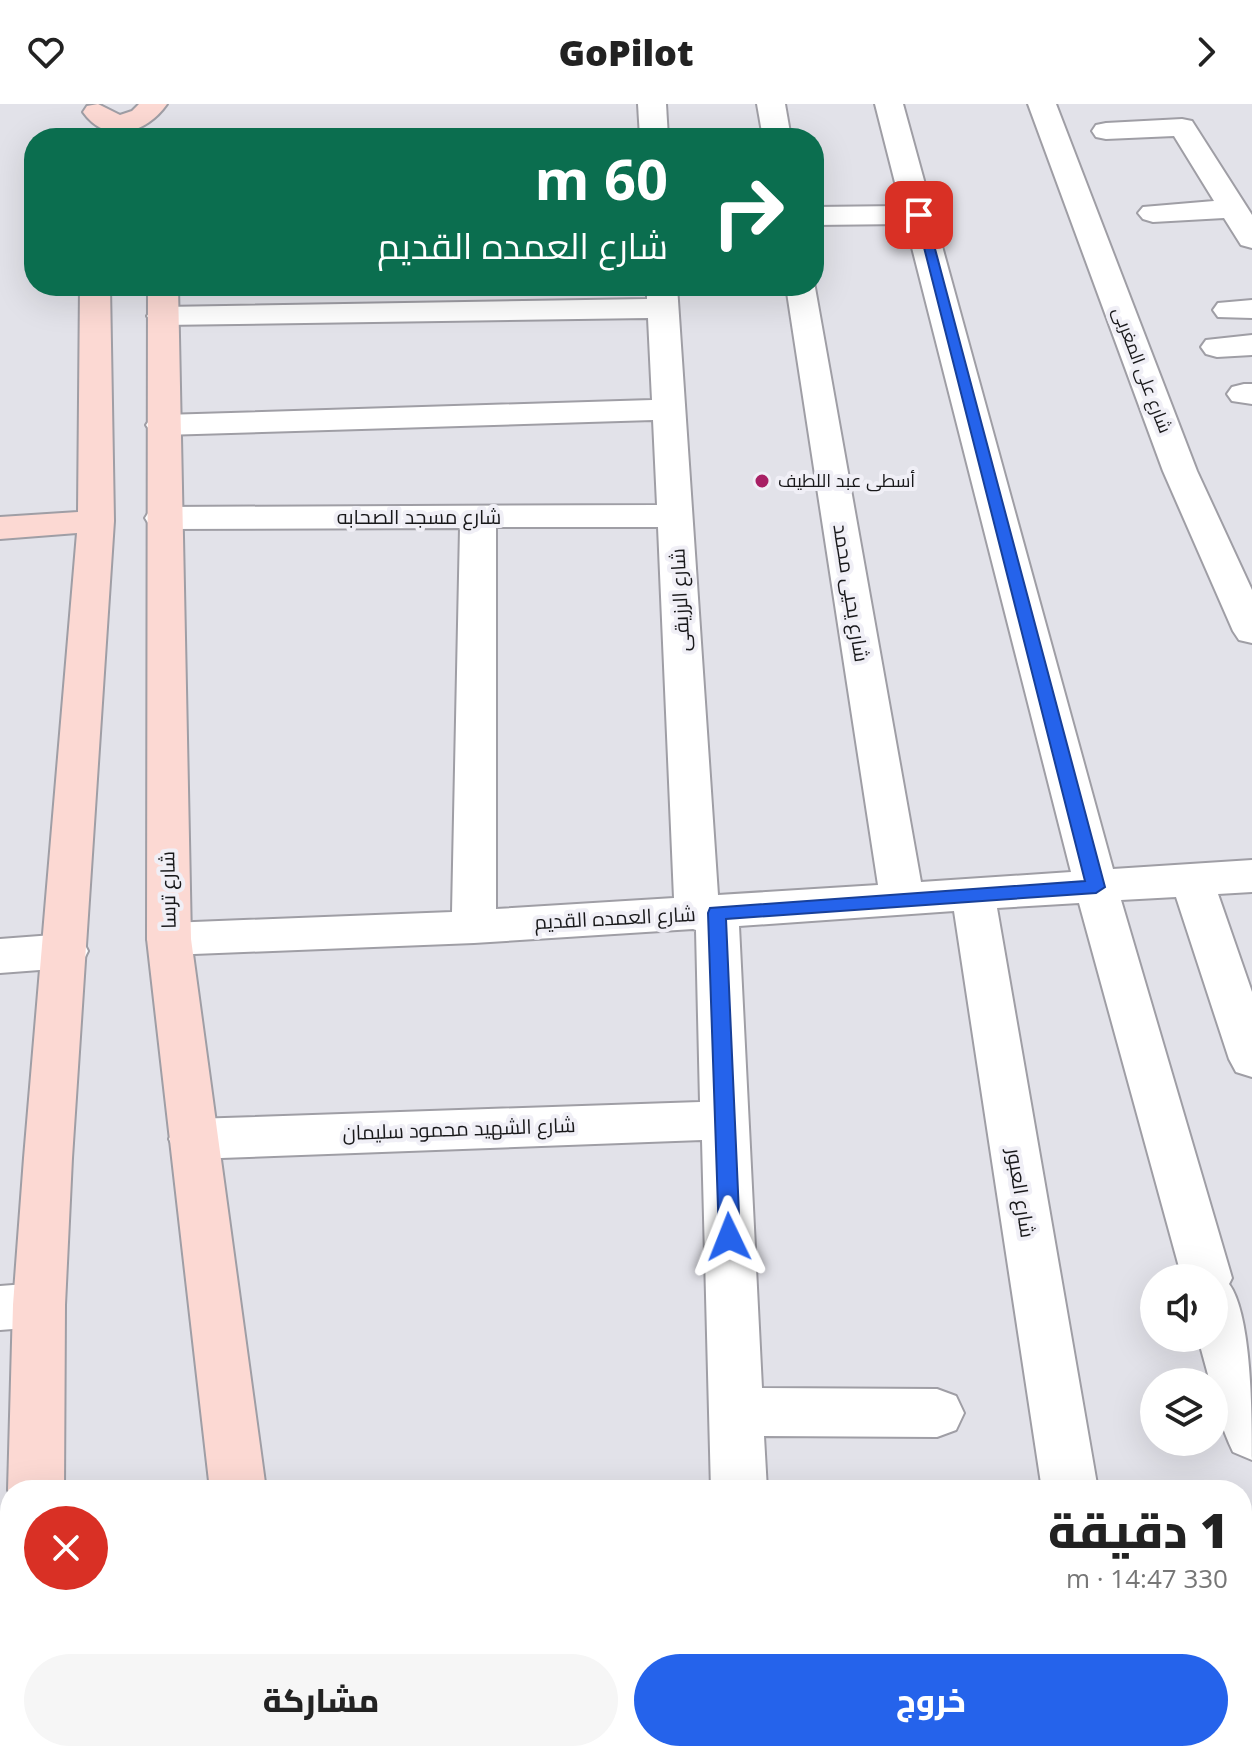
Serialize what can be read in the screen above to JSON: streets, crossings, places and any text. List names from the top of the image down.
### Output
{
  "streets": {
    "main road": ["شارع ترسا"],
    "street": [
      "شارع على المغربى",
      "شارع مسجد الصحابه",
      "شارع يحيى محمد",
      "شارع الرزيقى",
      "شارع العمده القديم",
      "شارع الشهيد محمود سليمان",
      "شارع العبور"
    ]
  },
  "crossings": [
    ["شارع مسجد الصحابه", "شارع الرزيقى"],
    ["شارع مسجد الصحابه", "شارع ترسا"],
    ["شارع يحيى محمد", "شارع العمده القديم"],
    ["شارع الرزيقى", "شارع العمده القديم"],
    ["شارع الرزيقى", "شارع الشهيد محمود سليمان"],
    ["شارع ترسا", "شارع العمده القديم"],
    ["شارع ترسا", "شارع الشهيد محمود سليمان"],
    ["شارع العمده القديم", "شارع العبور"]
  ],
  "places": ["أسطى عبد اللطيف"],
  "page": {
    "header": "GoPilot",
    "turn": ["60 m", "شارع العمده القديم"],
    "heading": ["1 دقيقة", "330 m · 14:47"],
    "buttons": ["خروج", "مشاركة"]
  }
}
